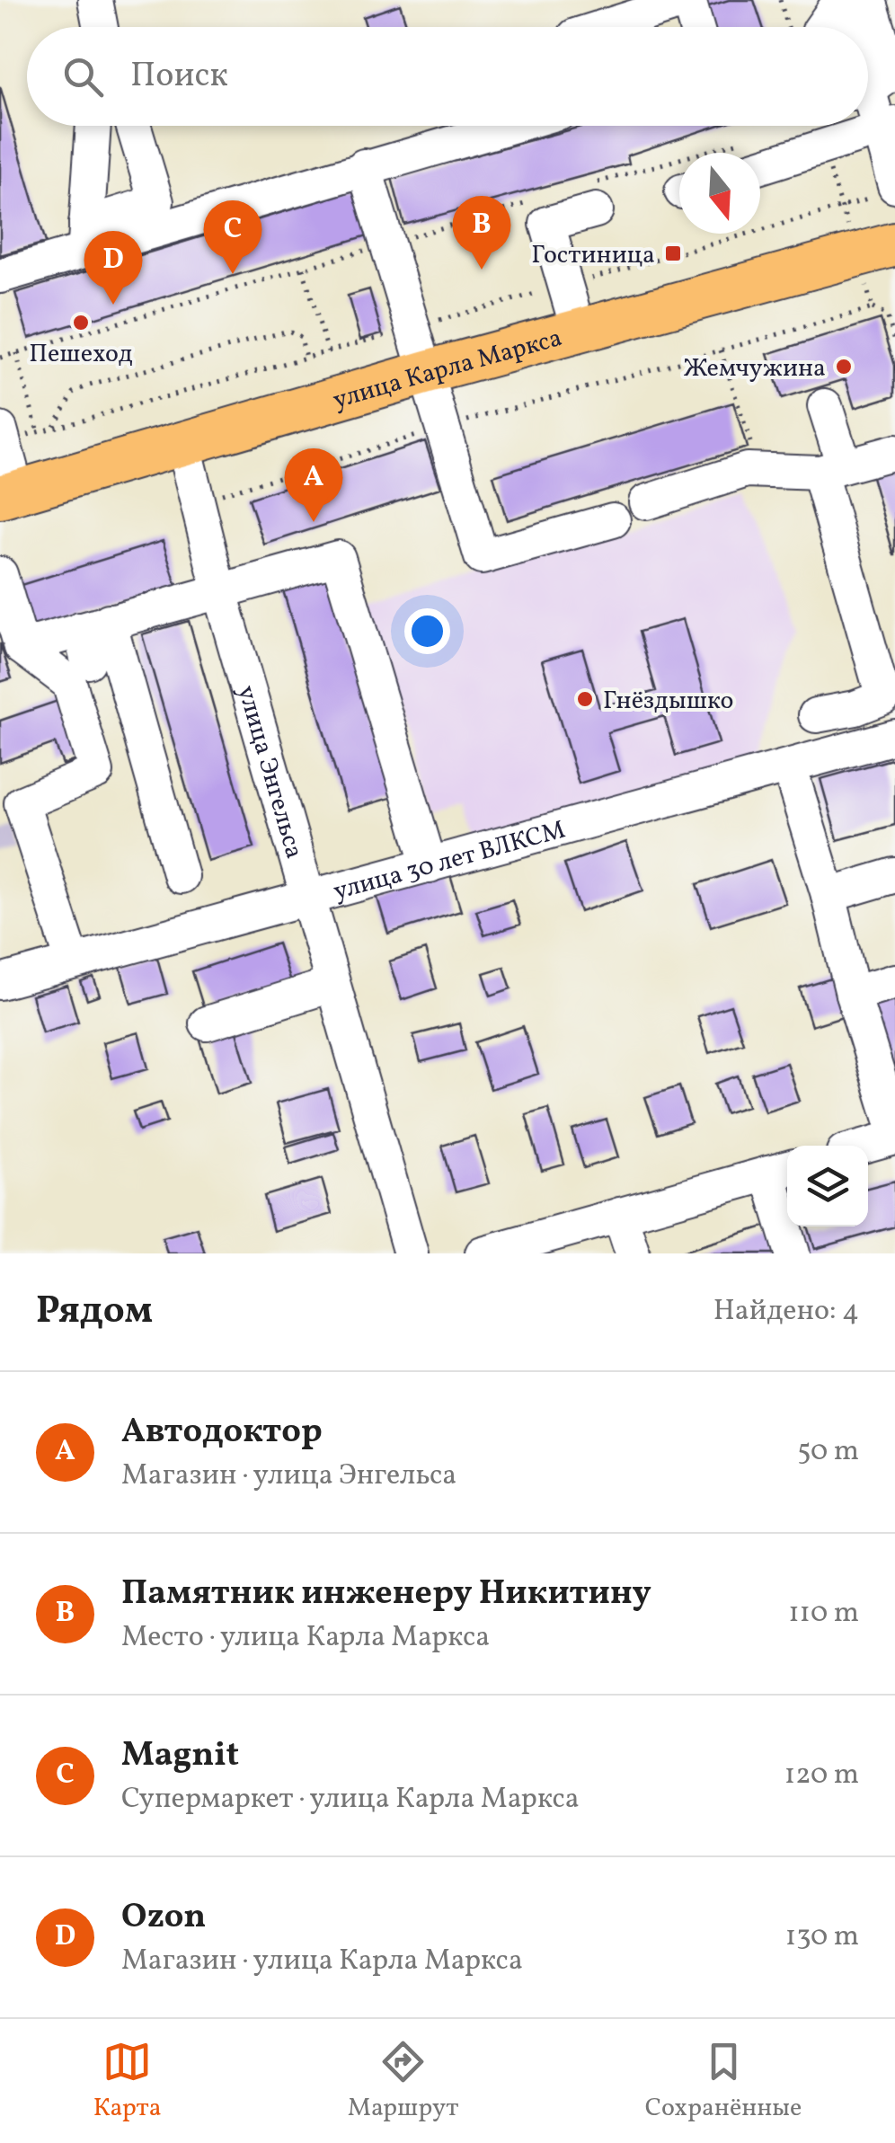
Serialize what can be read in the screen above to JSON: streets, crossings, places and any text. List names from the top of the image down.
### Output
{
  "streets": {
    "main road": ["улица Карла Маркса"],
    "street": ["улица Энгельса", "улица 30 лет ВЛКСМ"]
  },
  "crossings": [
    ["улица Карла Маркса", "улица Энгельса"],
    ["улица Энгельса", "улица 30 лет ВЛКСМ"]
  ],
  "places": {
    "transit": ["Гостиница"],
    "other": ["Пешеход", "Жемчужина", "Гнёздышко"]
  },
  "north": "bottom",
  "page": {
    "search": "Поиск",
    "pins": [
      "B",
      "C",
      "D",
      "A"
    ],
    "heading": ["Рядом", "Найдено: 4"],
    "list": [
      {
        "mark": "A",
        "name": "Автодоктор",
        "note": "Магазин · улица Энгельса",
        "value": "50 m"
      },
      {
        "mark": "B",
        "name": "Памятник инженеру Никитину",
        "note": "Место · улица Карла Маркса",
        "value": "110 m"
      },
      {
        "mark": "C",
        "name": "Magnit",
        "note": "Супермаркет · улица Карла Маркса",
        "value": "120 m"
      },
      {
        "mark": "D",
        "name": "Ozon",
        "note": "Магазин · улица Карла Маркса",
        "value": "130 m"
      }
    ],
    "nav": ["Карта", "Маршрут", "Сохранённые"]
  }
}
